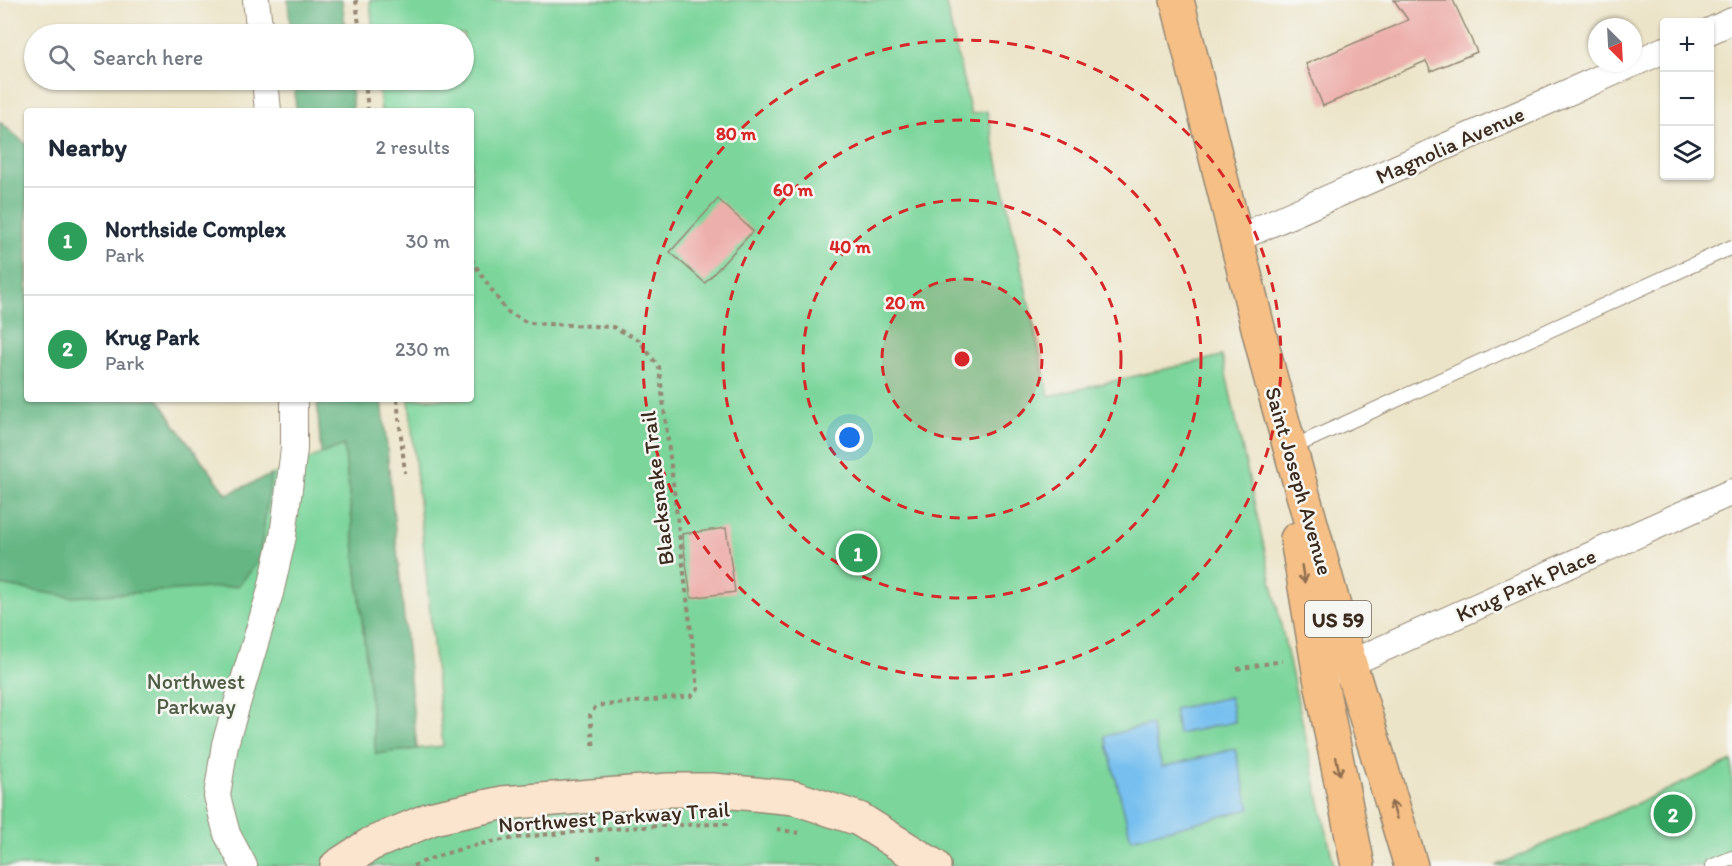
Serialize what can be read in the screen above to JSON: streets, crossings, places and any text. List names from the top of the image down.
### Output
{
  "streets": {
    "main road": ["Saint Joseph Avenue", "US 59"],
    "street": ["Magnolia Avenue", "Krug Park Place"],
    "path": ["Blacksnake Trail", "Northwest Parkway Trail"]
  },
  "crossings": [
    ["Magnolia Avenue", "Saint Joseph Avenue"],
    ["Saint Joseph Avenue", "Krug Park Place"]
  ],
  "parks": ["Northwest Parkway"],
  "north": "bottom right",
  "page": {
    "map_buttons": ["+", "−"],
    "search": "Search here",
    "heading": ["Nearby", "2 results"],
    "list": [
      {
        "mark": "1",
        "name": "Northside Complex",
        "note": "Park",
        "value": "30 m"
      },
      {
        "mark": "2",
        "name": "Krug Park",
        "note": "Park",
        "value": "230 m"
      }
    ],
    "pins": ["1", "2"]
  },
  "rings": [
    "80 m",
    "60 m",
    "40 m",
    "20 m"
  ]
}
